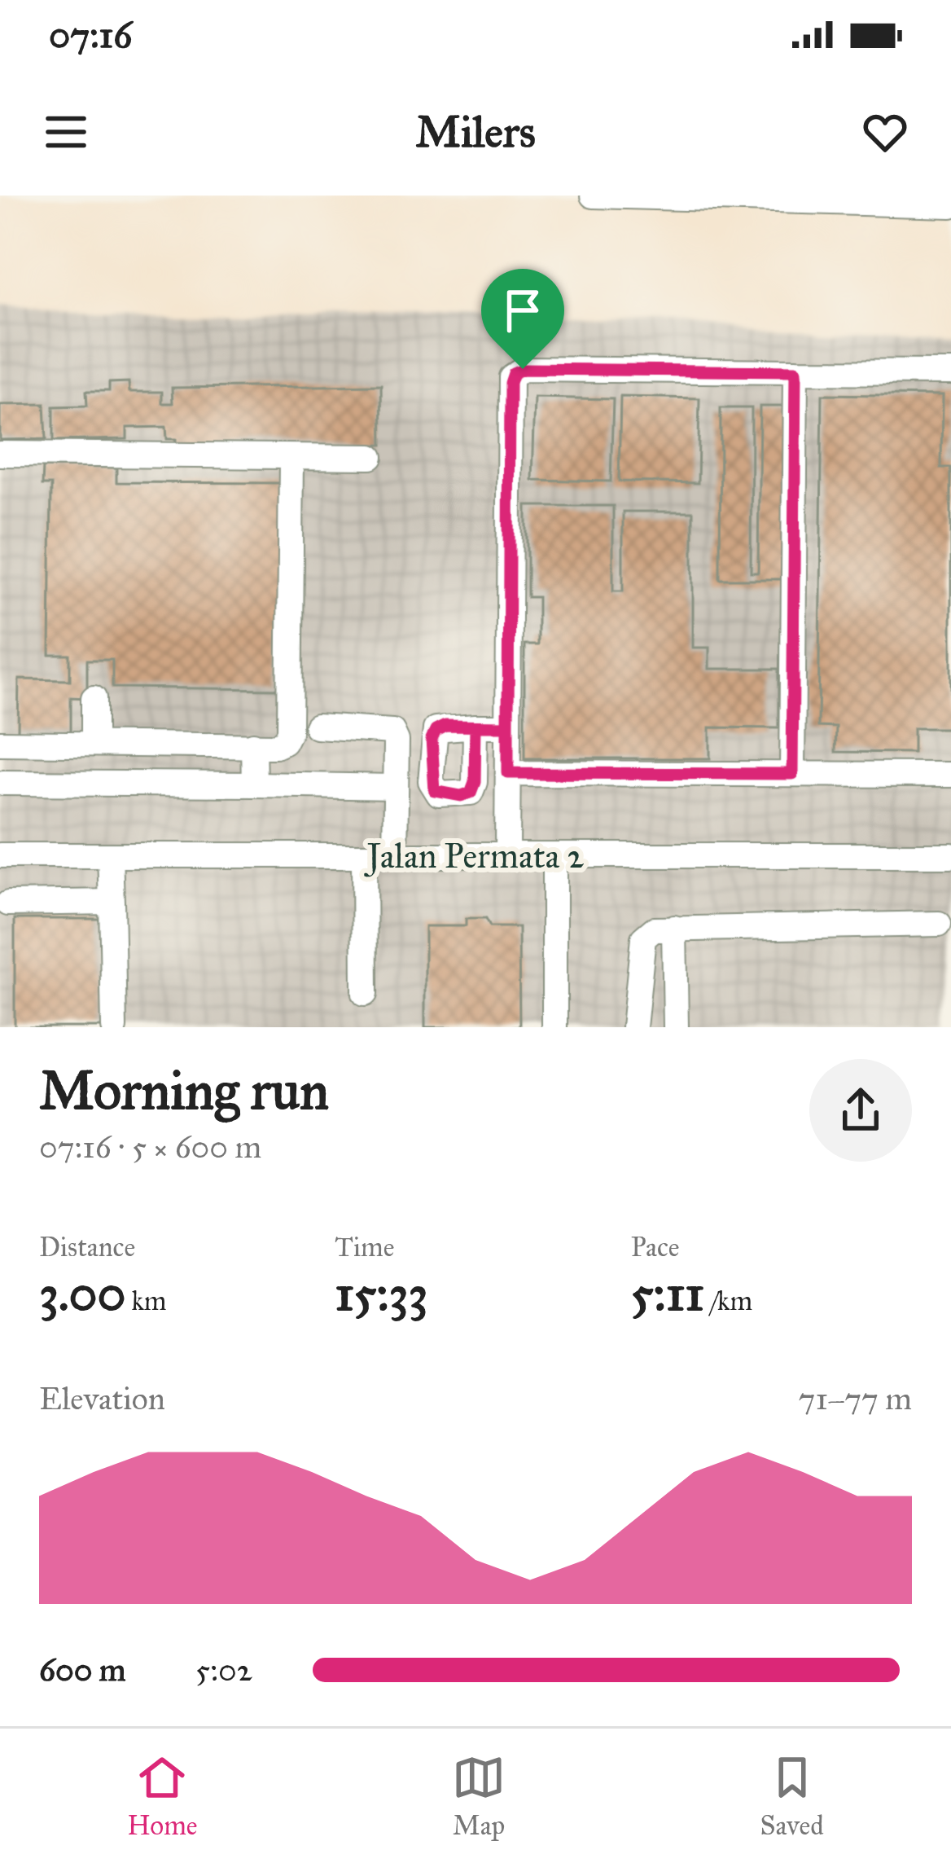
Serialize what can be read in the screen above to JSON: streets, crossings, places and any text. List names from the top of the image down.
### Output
{
  "streets": {
    "street": ["Jalan Permata 2"]
  },
  "page": {
    "status": "07:16",
    "header": "Milers",
    "heading": ["Morning run", "07:16 · 5 × 600 m"],
    "stats": [
      ["Distance", "3.00 km"],
      ["Time", "15:33"],
      ["Pace", "5:11 /km"]
    ],
    "chart": ["Elevation", "71–77 m"],
    "list": [
      {
        "name": "600 m",
        "note": "5:02"
      }
    ],
    "tabs": ["Home", "Map", "Saved"]
  }
}
